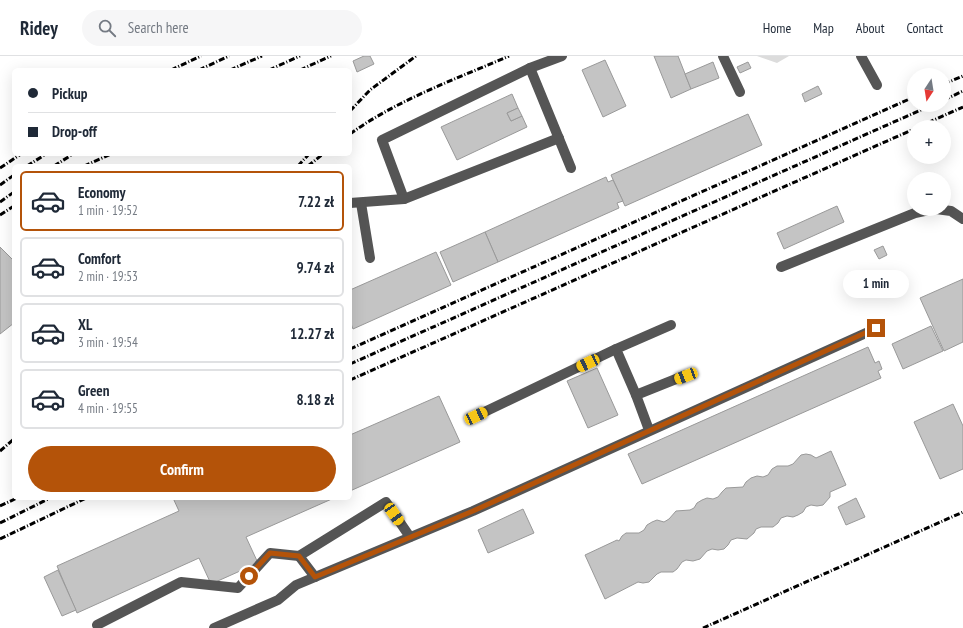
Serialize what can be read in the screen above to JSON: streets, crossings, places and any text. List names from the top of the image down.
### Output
{
  "north": "bottom",
  "page": {
    "header": "Ridey",
    "search": "Search here",
    "nav": [
      "Home",
      "Map",
      "About",
      "Contact"
    ],
    "map_buttons": ["+", "−"],
    "banner": ["Pickup", "Drop-off"],
    "list": [
      {
        "name": "Economy",
        "note": "1 min · 19:52",
        "value": "7.22 zł"
      },
      {
        "name": "Comfort",
        "note": "2 min · 19:53",
        "value": "9.74 zł"
      },
      {
        "name": "XL",
        "note": "3 min · 19:54",
        "value": "12.27 zł"
      },
      {
        "name": "Green",
        "note": "4 min · 19:55",
        "value": "8.18 zł"
      }
    ],
    "bubble": "1 min",
    "buttons": "Confirm"
  }
}
